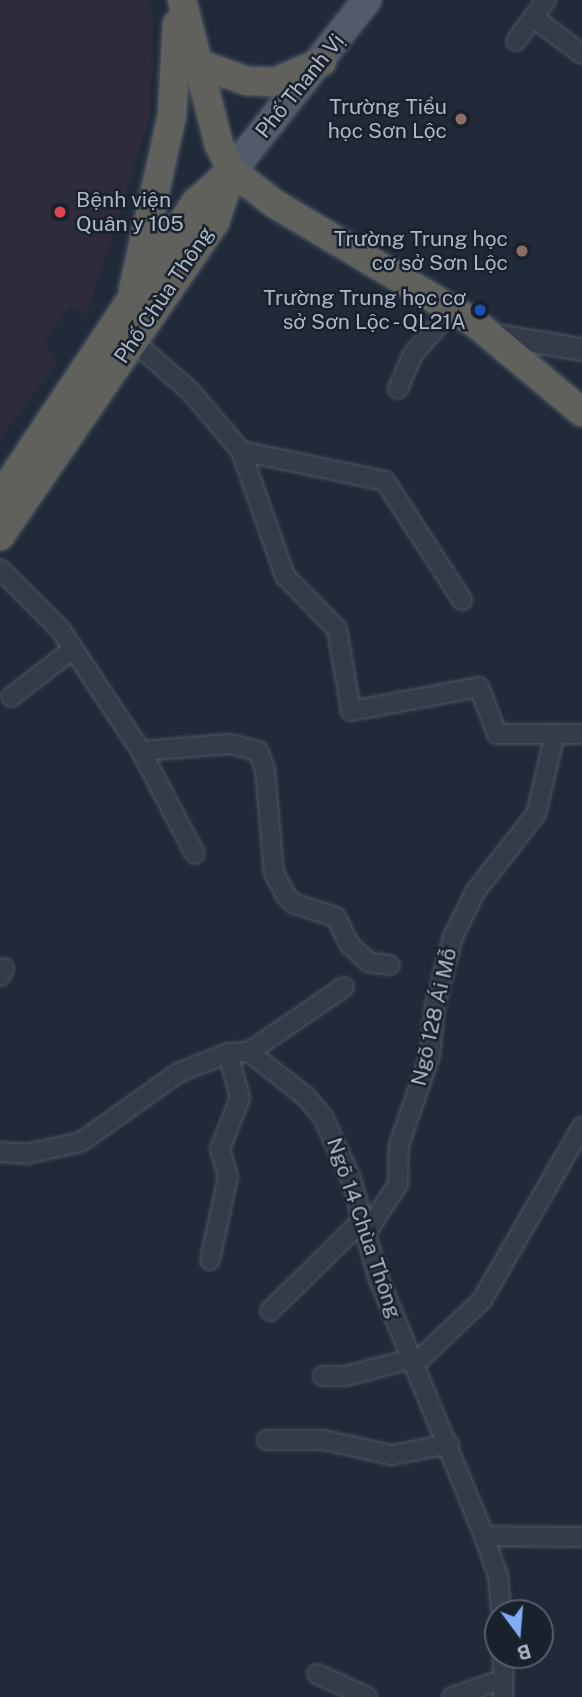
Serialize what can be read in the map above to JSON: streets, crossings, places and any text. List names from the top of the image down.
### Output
{
  "streets": {
    "highway": ["Phố Chùa Thông"],
    "main road": ["Phố Thanh Vị"],
    "street": ["Ngõ 128 Ái Mỗ", "Ngõ 14 Chùa Thông"]
  },
  "crossings": [
    ["Phố Thanh Vị", "Phố Chùa Thông"],
    ["Ngõ 128 Ái Mỗ", "Ngõ 14 Chùa Thông"]
  ],
  "places": [
    "Trường Tiểu học Sơn Lộc",
    "Bệnh viện Quân y 105",
    "Trường Trung học cơ sở Sơn Lộc",
    "Trường Trung học cơ sở Sơn Lộc - QL21A"
  ],
  "north": "bottom"
}
